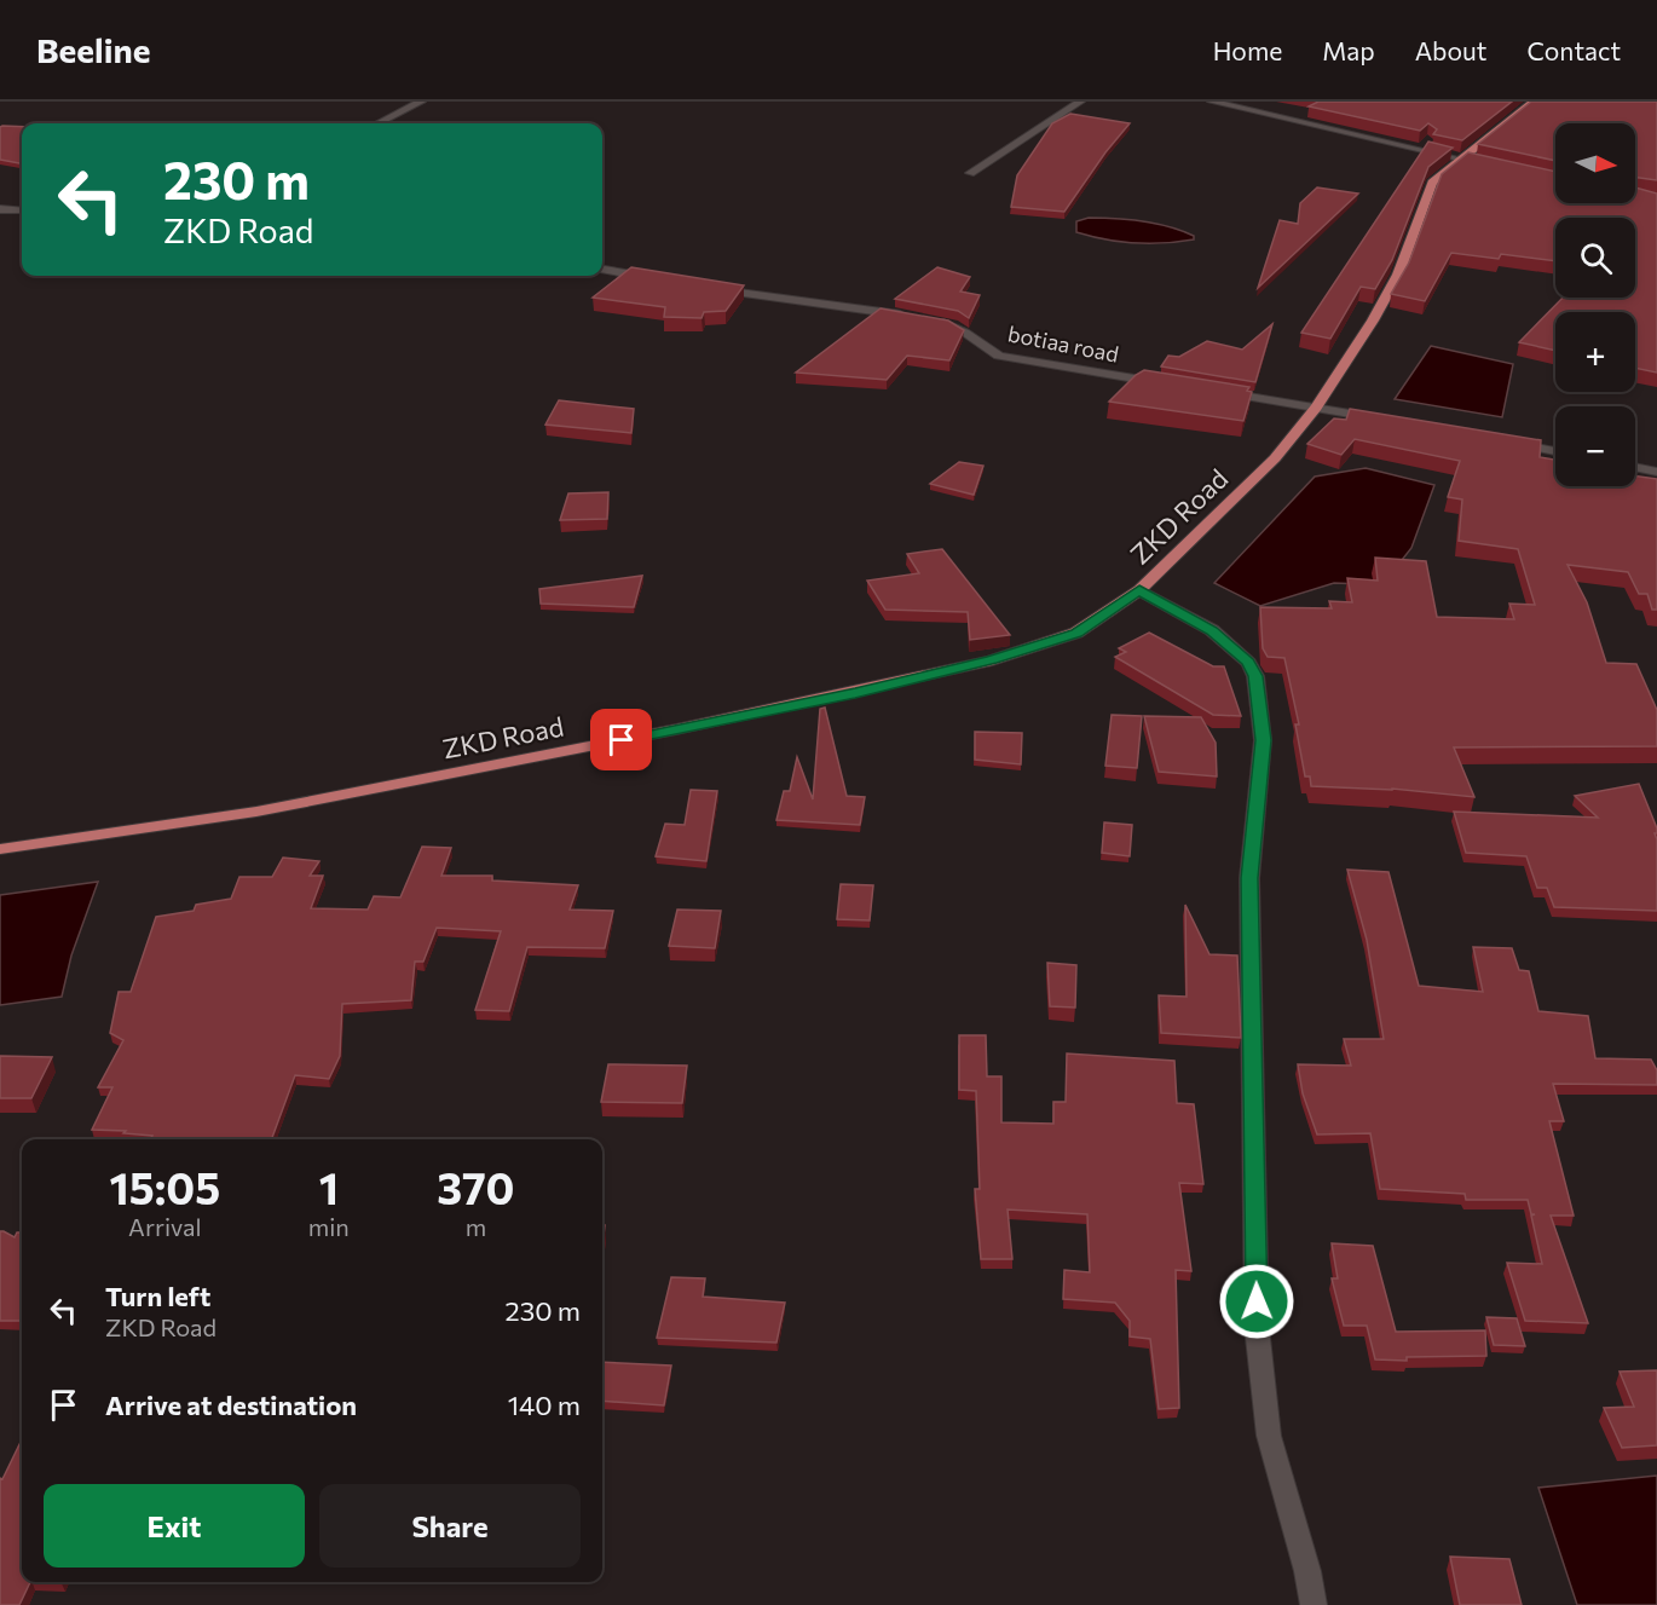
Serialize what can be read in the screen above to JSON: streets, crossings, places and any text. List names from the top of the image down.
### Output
{
  "streets": {
    "main road": ["ZKD Road"],
    "street": ["botiaa road"]
  },
  "north": "right",
  "page": {
    "header": "Beeline",
    "nav": [
      "Home",
      "Map",
      "About",
      "Contact"
    ],
    "map_buttons": ["+", "−"],
    "turn": ["230 m", "ZKD Road"],
    "eta": [
      "15:05",
      "Arrival",
      "1",
      "min",
      "370",
      "m"
    ],
    "list": [
      {
        "name": "Turn left",
        "note": "ZKD Road",
        "value": "230 m"
      },
      {
        "name": "Arrive at destination",
        "value": "140 m"
      }
    ],
    "buttons": ["Exit", "Share"]
  }
}
